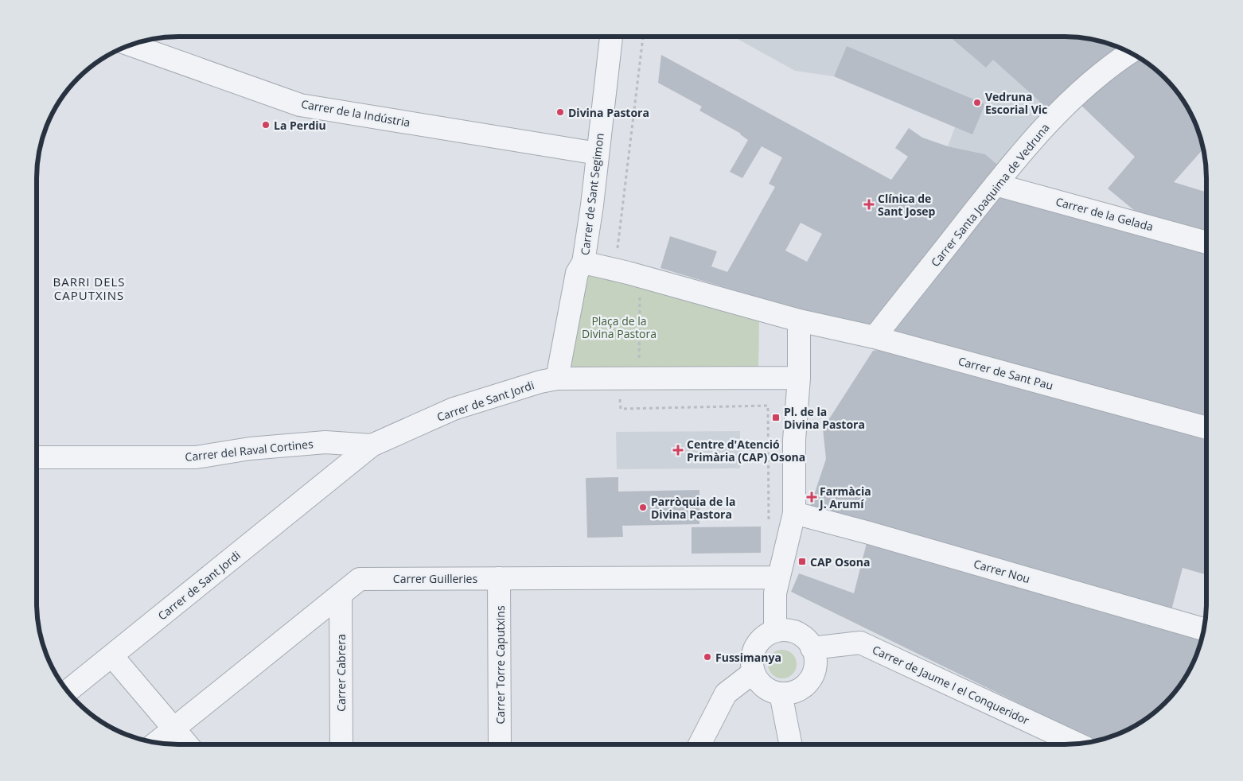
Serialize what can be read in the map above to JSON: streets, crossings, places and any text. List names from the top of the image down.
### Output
{
  "streets": {
    "street": [
      "Carrer de la Indústria",
      "Carrer de Sant Segimon",
      "Carrer Santa Joaquima de Vedruna",
      "Carrer de la Gelada",
      "Carrer de Sant Pau",
      "Carrer de Sant Jordi",
      "Carrer del Raval Cortines",
      "Carrer Nou",
      "Carrer Guilleries",
      "Carrer Torre Caputxins",
      "Carrer Cabrera",
      "Carrer de Jaume I el Conqueridor"
    ]
  },
  "crossings": [
    ["Carrer de la Indústria", "Carrer de Sant Segimon"],
    ["Carrer Santa Joaquima de Vedruna", "Carrer de la Gelada"],
    ["Carrer Santa Joaquima de Vedruna", "Carrer de Sant Pau"],
    ["Carrer de Sant Jordi", "Carrer del Raval Cortines"],
    ["Carrer Guilleries", "Carrer Torre Caputxins"],
    ["Carrer Guilleries", "Carrer Cabrera"]
  ],
  "districts": ["BARRI DELS CAPUTXINS"],
  "parks": ["Plaça de la Divina Pastora"],
  "places": {
    "other": [
      "Vedruna Escorial Vic",
      "Divina Pastora",
      "La Perdiu",
      "Parròquia de la Divina Pastora",
      "Fussimanya"
    ],
    "health": ["Clínica de Sant Josep", "Centre d'Atenció Primària (CAP) Osona", "Farmàcia J. Arumí"],
    "transit": ["Pl. de la Divina Pastora", "CAP Osona"]
  }
}
